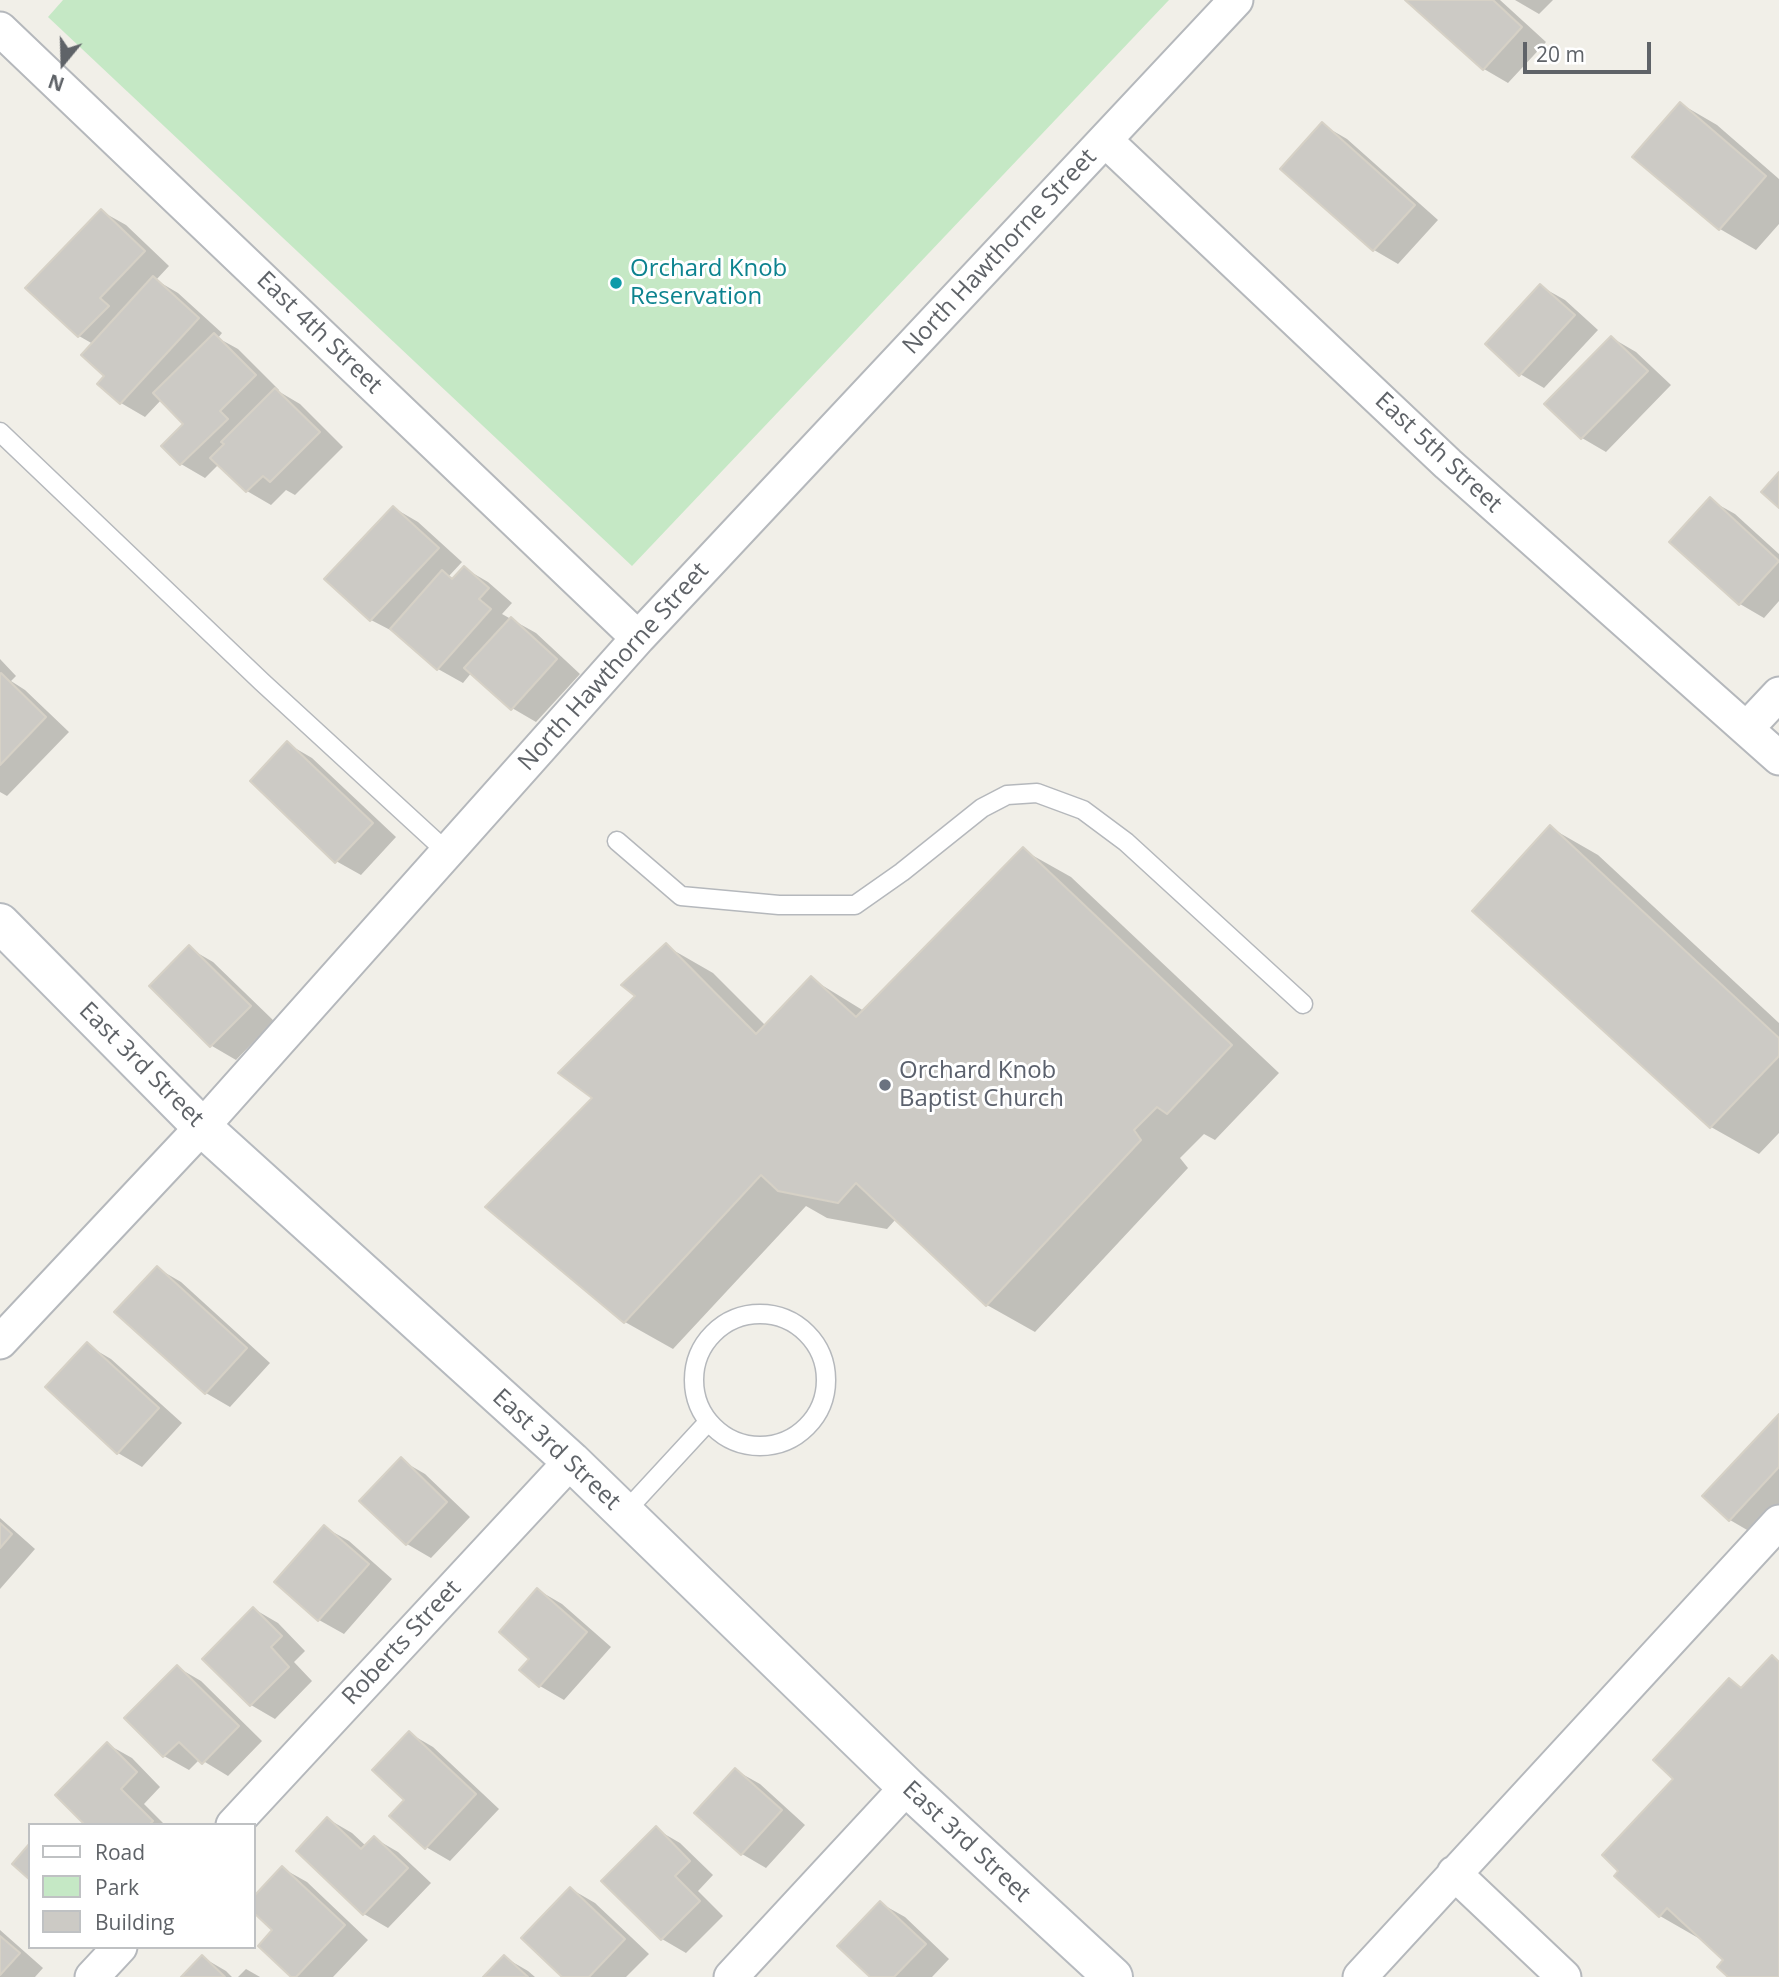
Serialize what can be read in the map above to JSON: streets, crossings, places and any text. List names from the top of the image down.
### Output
{
  "streets": {
    "main road": ["East 3rd Street"],
    "street": [
      "North Hawthorne Street",
      "East 4th Street",
      "East 5th Street",
      "Roberts Street"
    ]
  },
  "crossings": [
    ["North Hawthorne Street", "East 4th Street"],
    ["North Hawthorne Street", "East 5th Street"],
    ["North Hawthorne Street", "East 3rd Street"],
    ["East 3rd Street", "Roberts Street"]
  ],
  "places": ["Orchard Knob Reservation", "Orchard Knob Baptist Church"],
  "legend": ["Road", "Park", "Building"],
  "scale_bar": "20 m",
  "north": "bottom"
}
